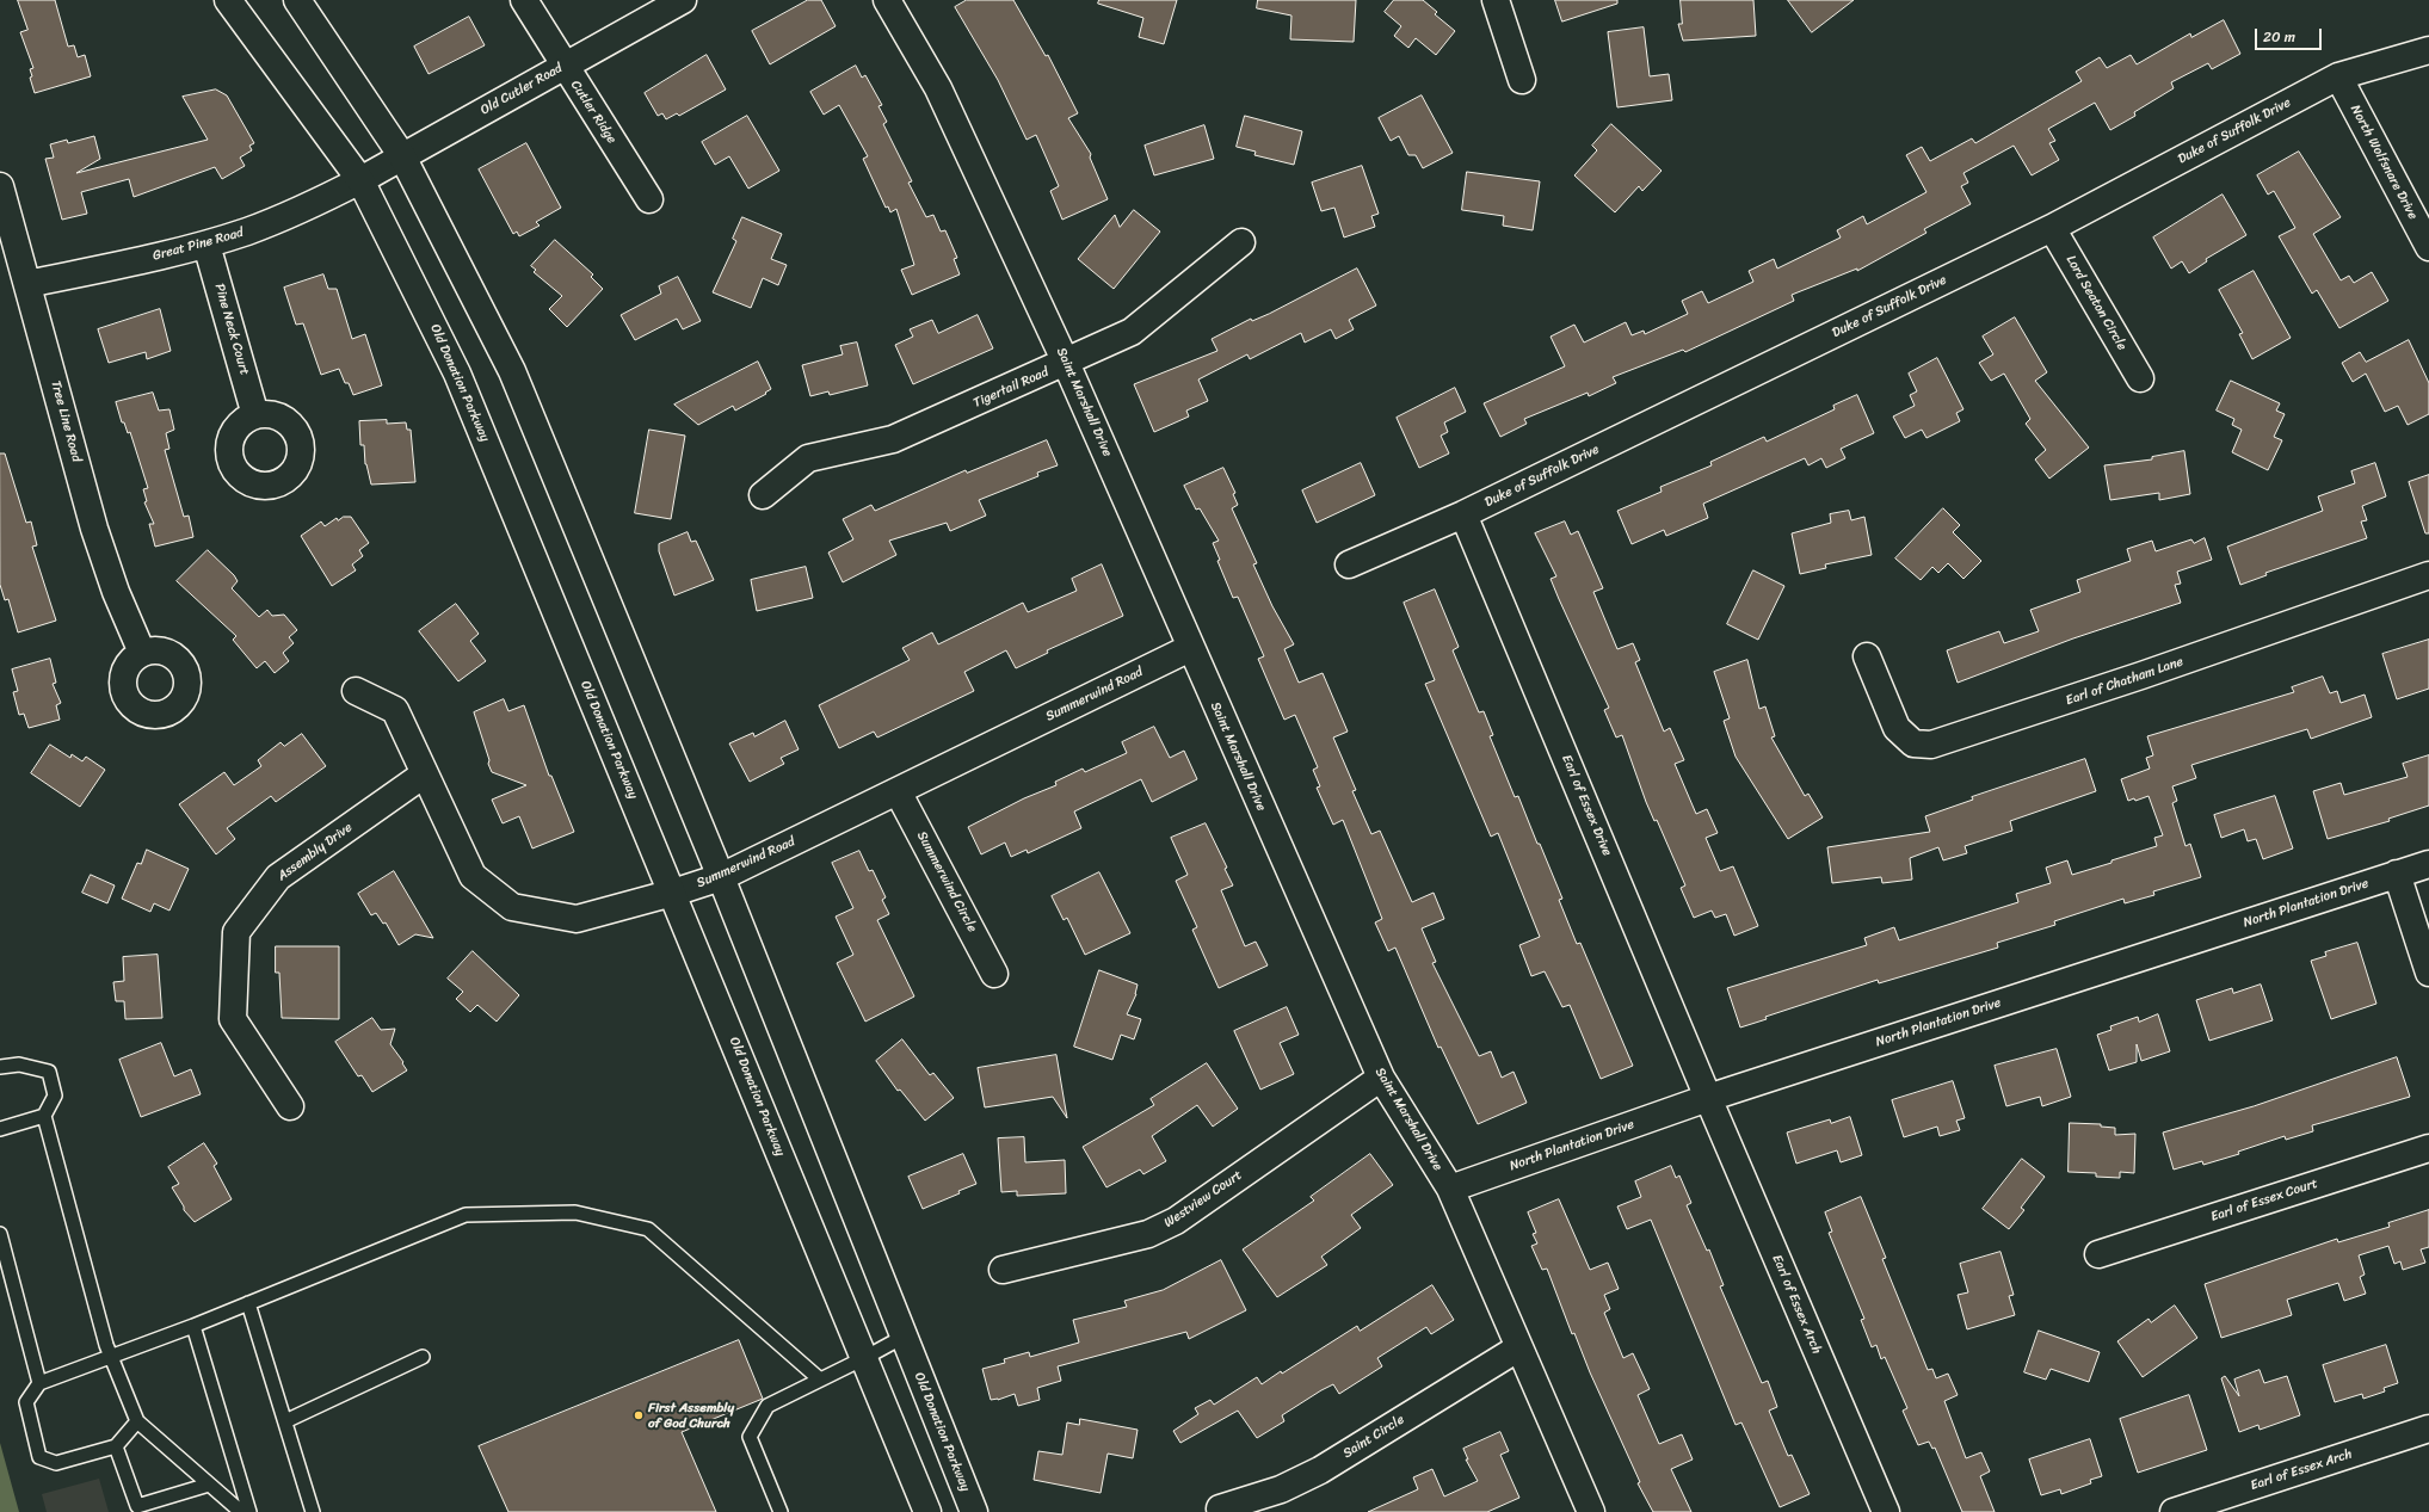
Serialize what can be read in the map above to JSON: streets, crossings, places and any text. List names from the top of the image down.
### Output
{
  "streets": {
    "street": [
      "Old Cutler Road",
      "Cutler Ridge",
      "Duke of Suffolk Drive",
      "North Wolfsnare Drive",
      "Great Pine Road",
      "Lord Seaton Circle",
      "Pine Neck Court",
      "Old Donation Parkway",
      "Tigertail Road",
      "Saint Marshall Drive",
      "Tree Line Road",
      "Earl of Chatham Lane",
      "Summerwind Road",
      "Earl of Essex Drive",
      "Assembly Drive",
      "Summerwind Circle",
      "North Plantation Drive",
      "Westview Court",
      "Earl of Essex Court",
      "Earl of Essex Arch",
      "Saint Circle"
    ]
  },
  "crossings": [
    ["Old Cutler Road", "Cutler Ridge"],
    ["Old Cutler Road", "Great Pine Road"],
    ["Old Cutler Road", "Old Donation Parkway"],
    ["Duke of Suffolk Drive", "North Wolfsnare Drive"],
    ["Duke of Suffolk Drive", "Lord Seaton Circle"],
    ["Duke of Suffolk Drive", "Earl of Essex Drive"],
    ["Great Pine Road", "Pine Neck Court"],
    ["Great Pine Road", "Old Donation Parkway"],
    ["Great Pine Road", "Tree Line Road"],
    ["Old Donation Parkway", "Summerwind Road"],
    ["Tigertail Road", "Saint Marshall Drive"],
    ["Saint Marshall Drive", "Summerwind Road"],
    ["Saint Marshall Drive", "North Plantation Drive"],
    ["Saint Marshall Drive", "Westview Court"],
    ["Saint Marshall Drive", "Saint Circle"],
    ["Summerwind Road", "Assembly Drive"],
    ["Summerwind Road", "Summerwind Circle"],
    ["Earl of Essex Drive", "North Plantation Drive"],
    ["Earl of Essex Drive", "Earl of Essex Arch"],
    ["North Plantation Drive", "Earl of Essex Arch"]
  ],
  "places": ["First Assembly of God Church"],
  "scale_bar": "20 m"
}
